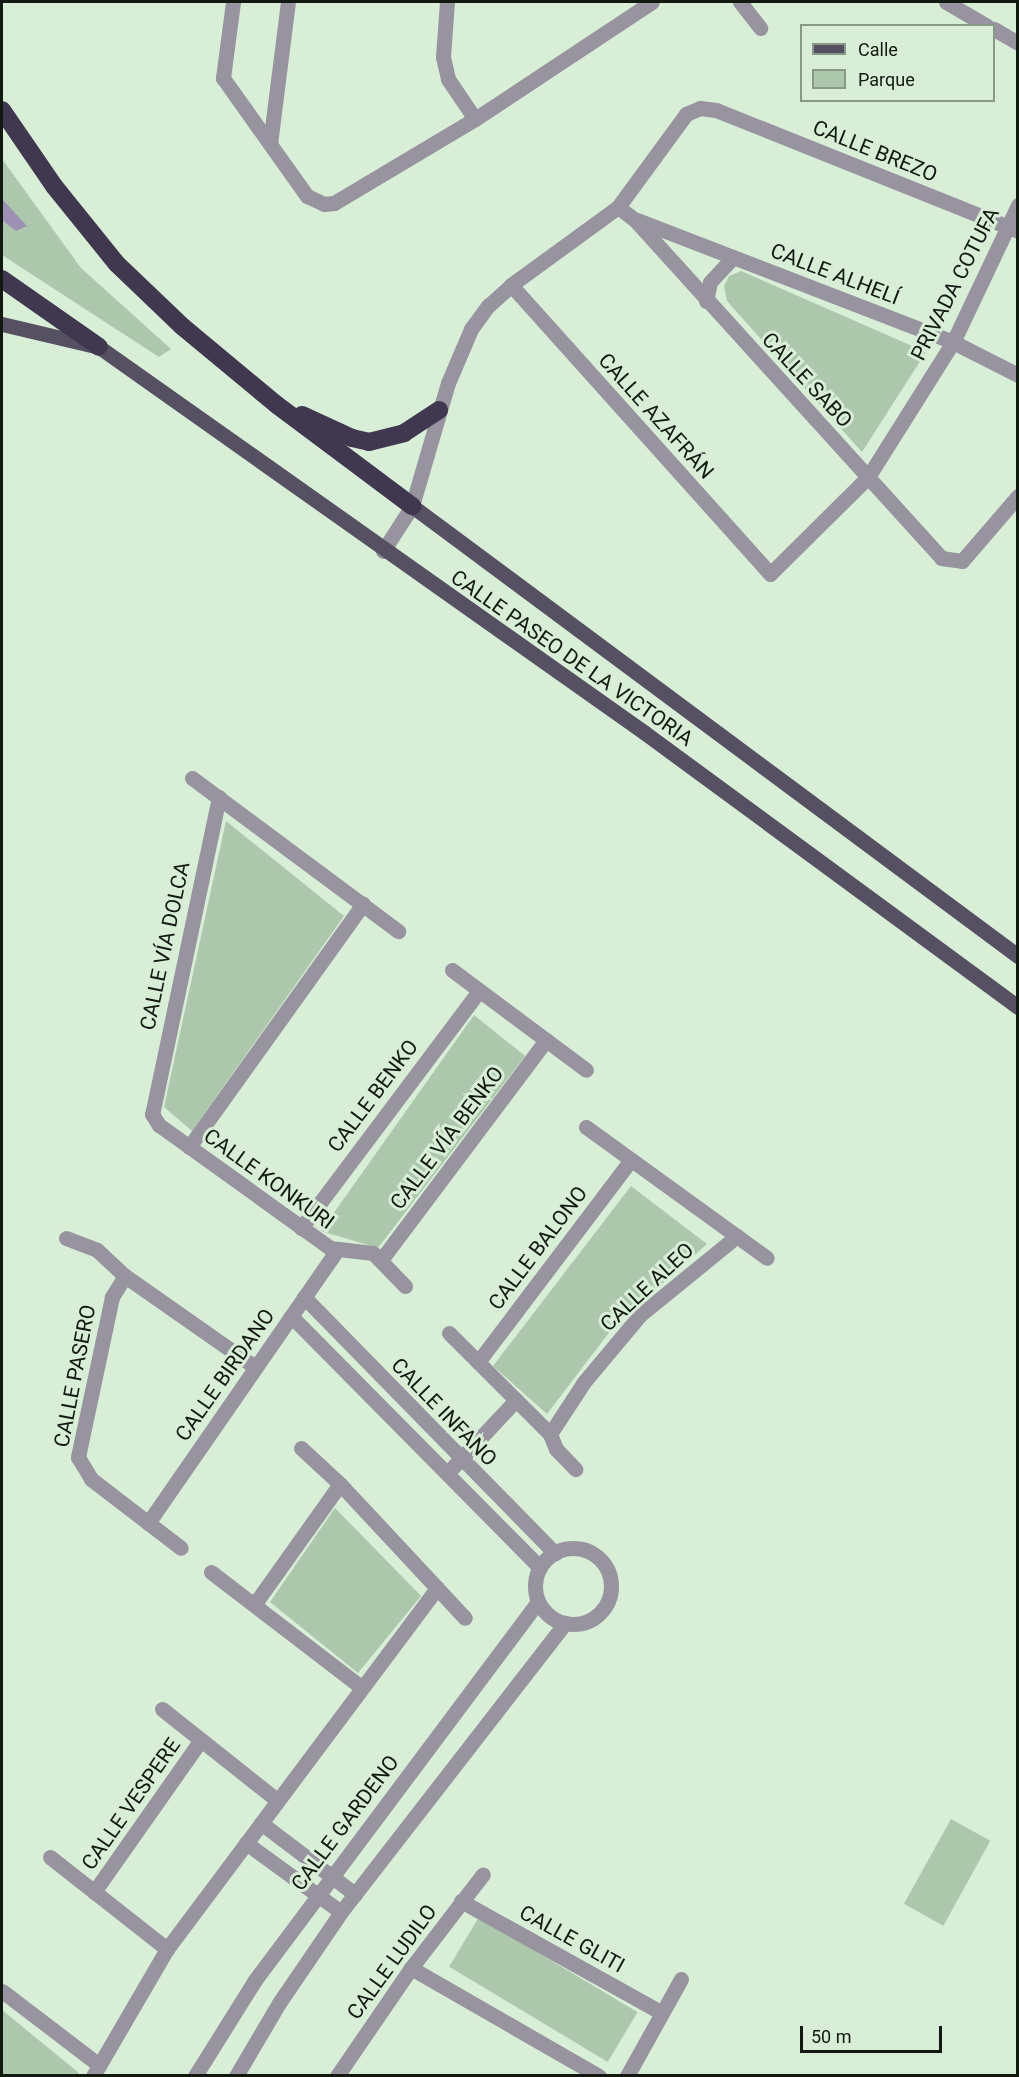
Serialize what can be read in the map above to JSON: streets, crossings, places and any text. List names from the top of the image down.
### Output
{
  "streets": {
    "main road": ["CALLE PASEO DE LA VICTORIA"],
    "street": [
      "CALLE BREZO",
      "CALLE ALHELÍ",
      "PRIVADA COTUFA",
      "CALLE SABO",
      "CALLE AZAFRÁN",
      "CALLE VÍA DOLCA",
      "CALLE BENKO",
      "CALLE VÍA BENKO",
      "CALLE KONKURI",
      "CALLE BALONO",
      "CALLE ALEO",
      "CALLE BIRDANO",
      "CALLE PASERO",
      "CALLE INFANO",
      "CALLE VESPERE",
      "CALLE GARDENO",
      "CALLE GLITI",
      "CALLE LUDILO"
    ]
  },
  "crossings": [
    ["CALLE BREZO", "PRIVADA COTUFA"],
    ["CALLE BREZO", "CALLE SABO"],
    ["CALLE ALHELÍ", "PRIVADA COTUFA"],
    ["CALLE ALHELÍ", "CALLE SABO"],
    ["PRIVADA COTUFA", "CALLE SABO"],
    ["PRIVADA COTUFA", "CALLE AZAFRÁN"],
    ["CALLE VÍA DOLCA", "CALLE KONKURI"],
    ["CALLE BENKO", "CALLE KONKURI"],
    ["CALLE VÍA BENKO", "CALLE KONKURI"],
    ["CALLE KONKURI", "CALLE BIRDANO"],
    ["CALLE BIRDANO", "CALLE PASERO"],
    ["CALLE BIRDANO", "CALLE INFANO"],
    ["CALLE INFANO", "CALLE GARDENO"],
    ["CALLE GLITI", "CALLE LUDILO"]
  ],
  "legend": ["Calle", "Parque"],
  "scale_bar": "50 m"
}
